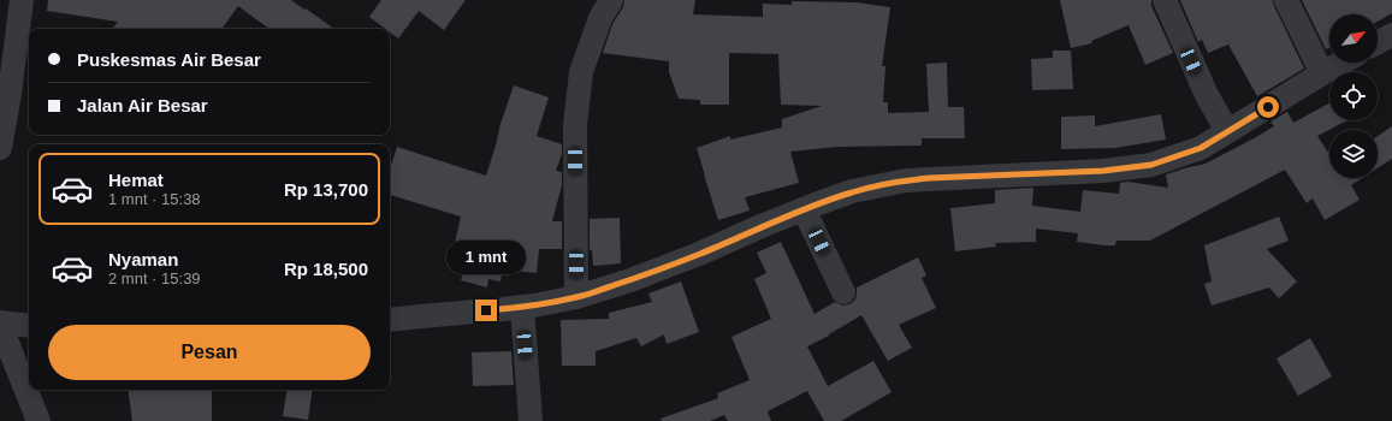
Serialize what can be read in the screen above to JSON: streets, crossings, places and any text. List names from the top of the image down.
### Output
{
  "north": "top right",
  "page": {
    "banner": ["Puskesmas Air Besar", "Jalan Air Besar"],
    "list": [
      {
        "name": "Hemat",
        "note": "1 mnt · 15:38",
        "value": "Rp 13,700"
      },
      {
        "name": "Nyaman",
        "note": "2 mnt · 15:39",
        "value": "Rp 18,500"
      }
    ],
    "bubble": "1 mnt",
    "buttons": "Pesan"
  }
}
